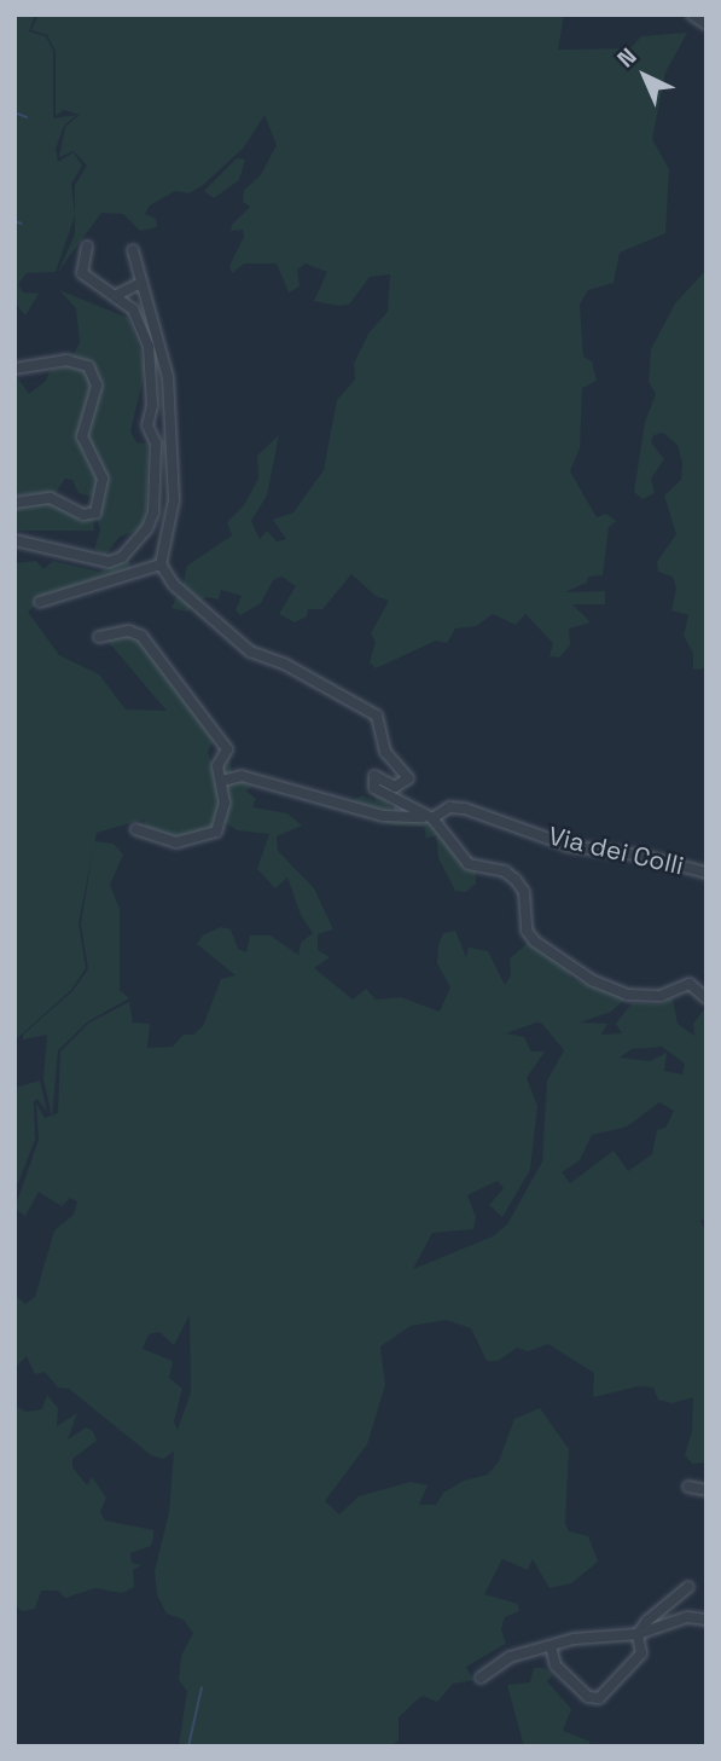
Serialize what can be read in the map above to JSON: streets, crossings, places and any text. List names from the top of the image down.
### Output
{
  "streets": {
    "street": ["Via dei Colli"]
  },
  "north": "top left"
}
